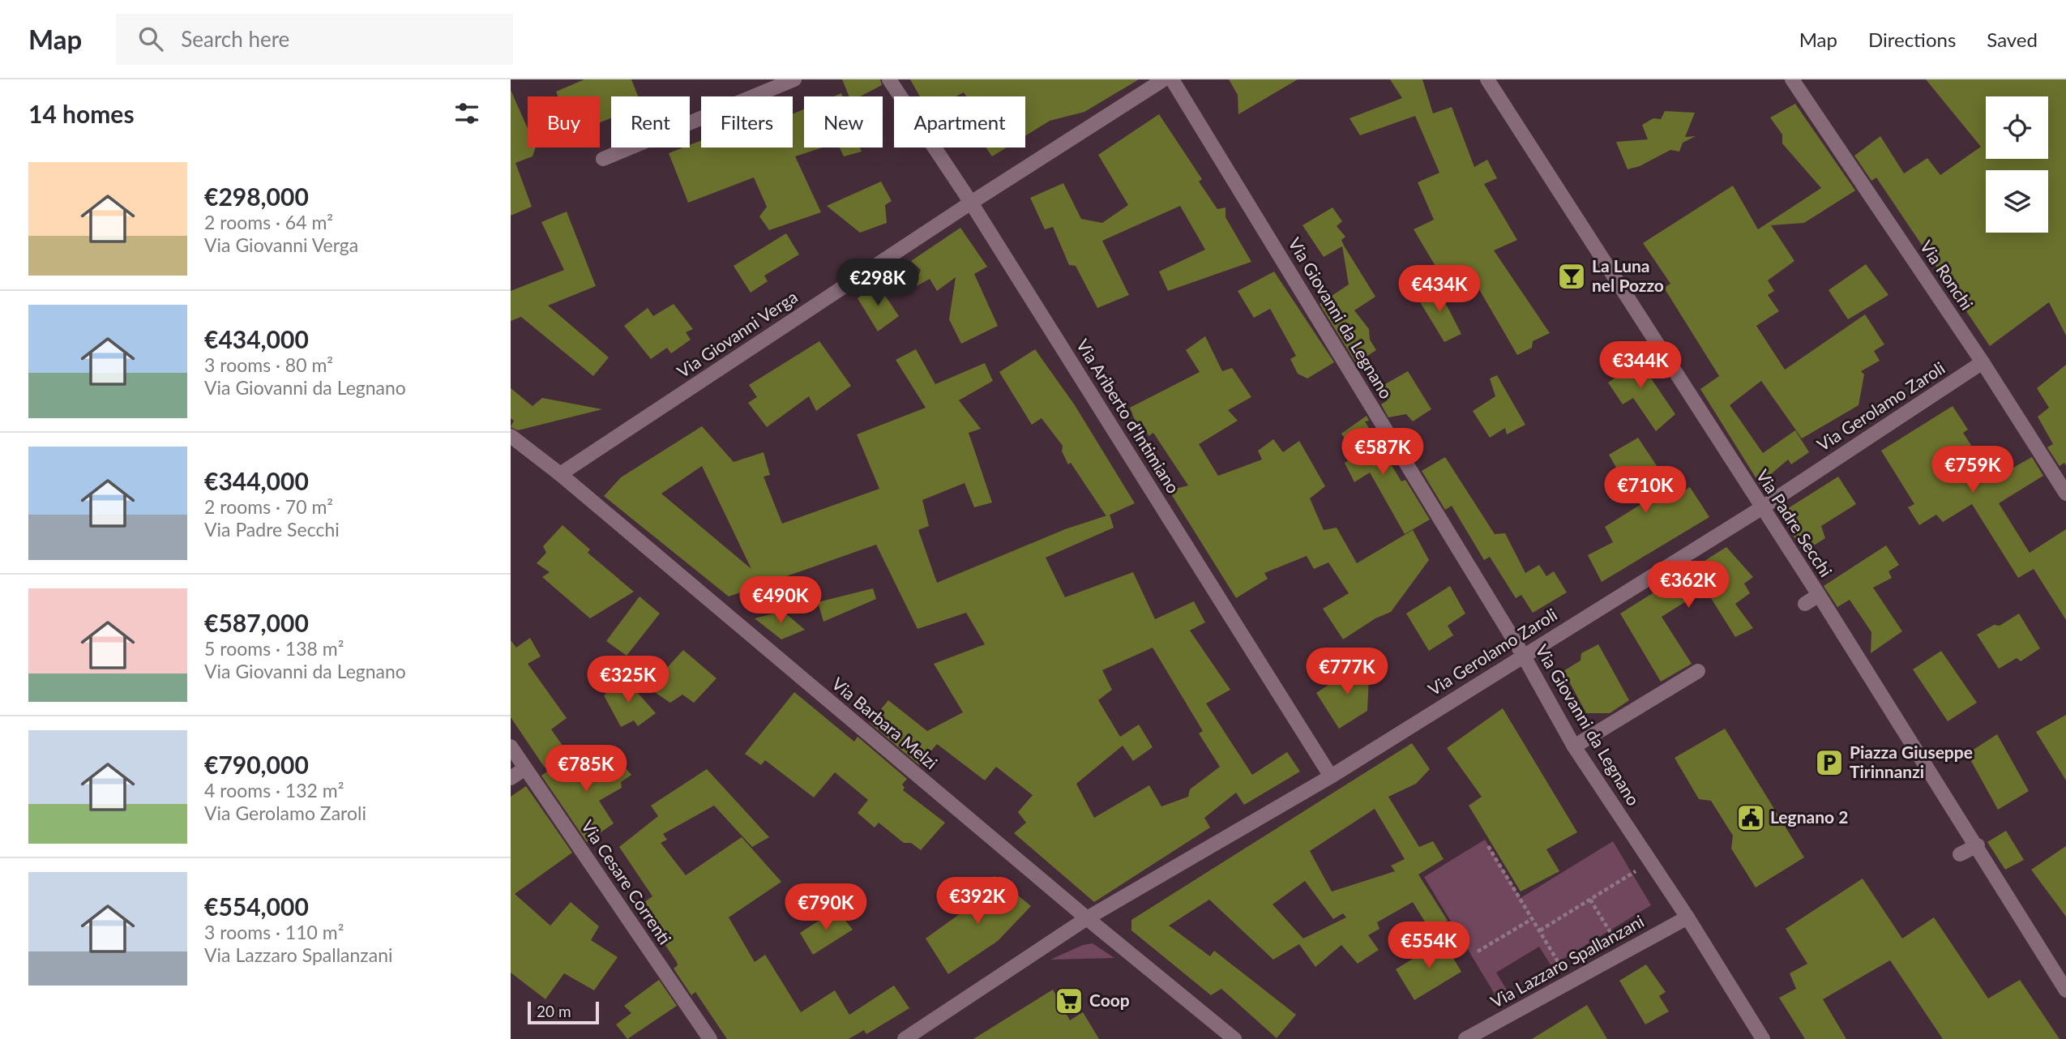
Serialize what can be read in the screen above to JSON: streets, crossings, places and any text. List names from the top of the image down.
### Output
{
  "streets": {
    "street": [
      "Via Ronchi",
      "Via Giovanni da Legnano",
      "Via Giovanni Verga",
      "Via Gerolamo Zaroli",
      "Via Ariberto d'Intimiano",
      "Via Padre Secchi",
      "Via Barbara Melzi",
      "Via Cesare Correnti",
      "Via Lazzaro Spallanzani"
    ]
  },
  "crossings": [
    ["Via Ronchi", "Via Gerolamo Zaroli"],
    ["Via Giovanni da Legnano", "Via Gerolamo Zaroli"],
    ["Via Giovanni da Legnano", "Via Lazzaro Spallanzani"],
    ["Via Giovanni Verga", "Via Ariberto d'Intimiano"],
    ["Via Giovanni Verga", "Via Barbara Melzi"],
    ["Via Gerolamo Zaroli", "Via Ariberto d'Intimiano"],
    ["Via Gerolamo Zaroli", "Via Padre Secchi"],
    ["Via Gerolamo Zaroli", "Via Barbara Melzi"]
  ],
  "places": {
    "bar": ["La Luna nel Pozzo"],
    "parking": ["Piazza Giuseppe Tirinnanzi"],
    "public building": ["Legnano 2"],
    "supermarket": ["Coop"]
  },
  "scale_bar": "20 m",
  "page": {
    "header": "Map",
    "search": "Search here",
    "nav": ["Map", "Directions", "Saved"],
    "heading": "14 homes",
    "chip": [
      "Buy",
      "Rent",
      "Filters",
      "New",
      "Apartment"
    ],
    "list": [
      {
        "name": "€298,000",
        "note": "2 rooms · 64 m² · Via Giovanni Verga"
      },
      {
        "name": "€434,000",
        "note": "3 rooms · 80 m² · Via Giovanni da Legnano"
      },
      {
        "name": "€344,000",
        "note": "2 rooms · 70 m² · Via Padre Secchi"
      },
      {
        "name": "€587,000",
        "note": "5 rooms · 138 m² · Via Giovanni da Legnano"
      },
      {
        "name": "€790,000",
        "note": "4 rooms · 132 m² · Via Gerolamo Zaroli"
      },
      {
        "name": "€554,000",
        "note": "3 rooms · 110 m² · Via Lazzaro Spallanzani"
      }
    ],
    "price": [
      "€298K",
      "€434K",
      "€344K",
      "€587K",
      "€759K",
      "€710K",
      "€362K",
      "€490K",
      "€777K",
      "€325K",
      "€785K",
      "€392K",
      "€790K",
      "€554K"
    ],
    "scale": "20 m"
  }
}
